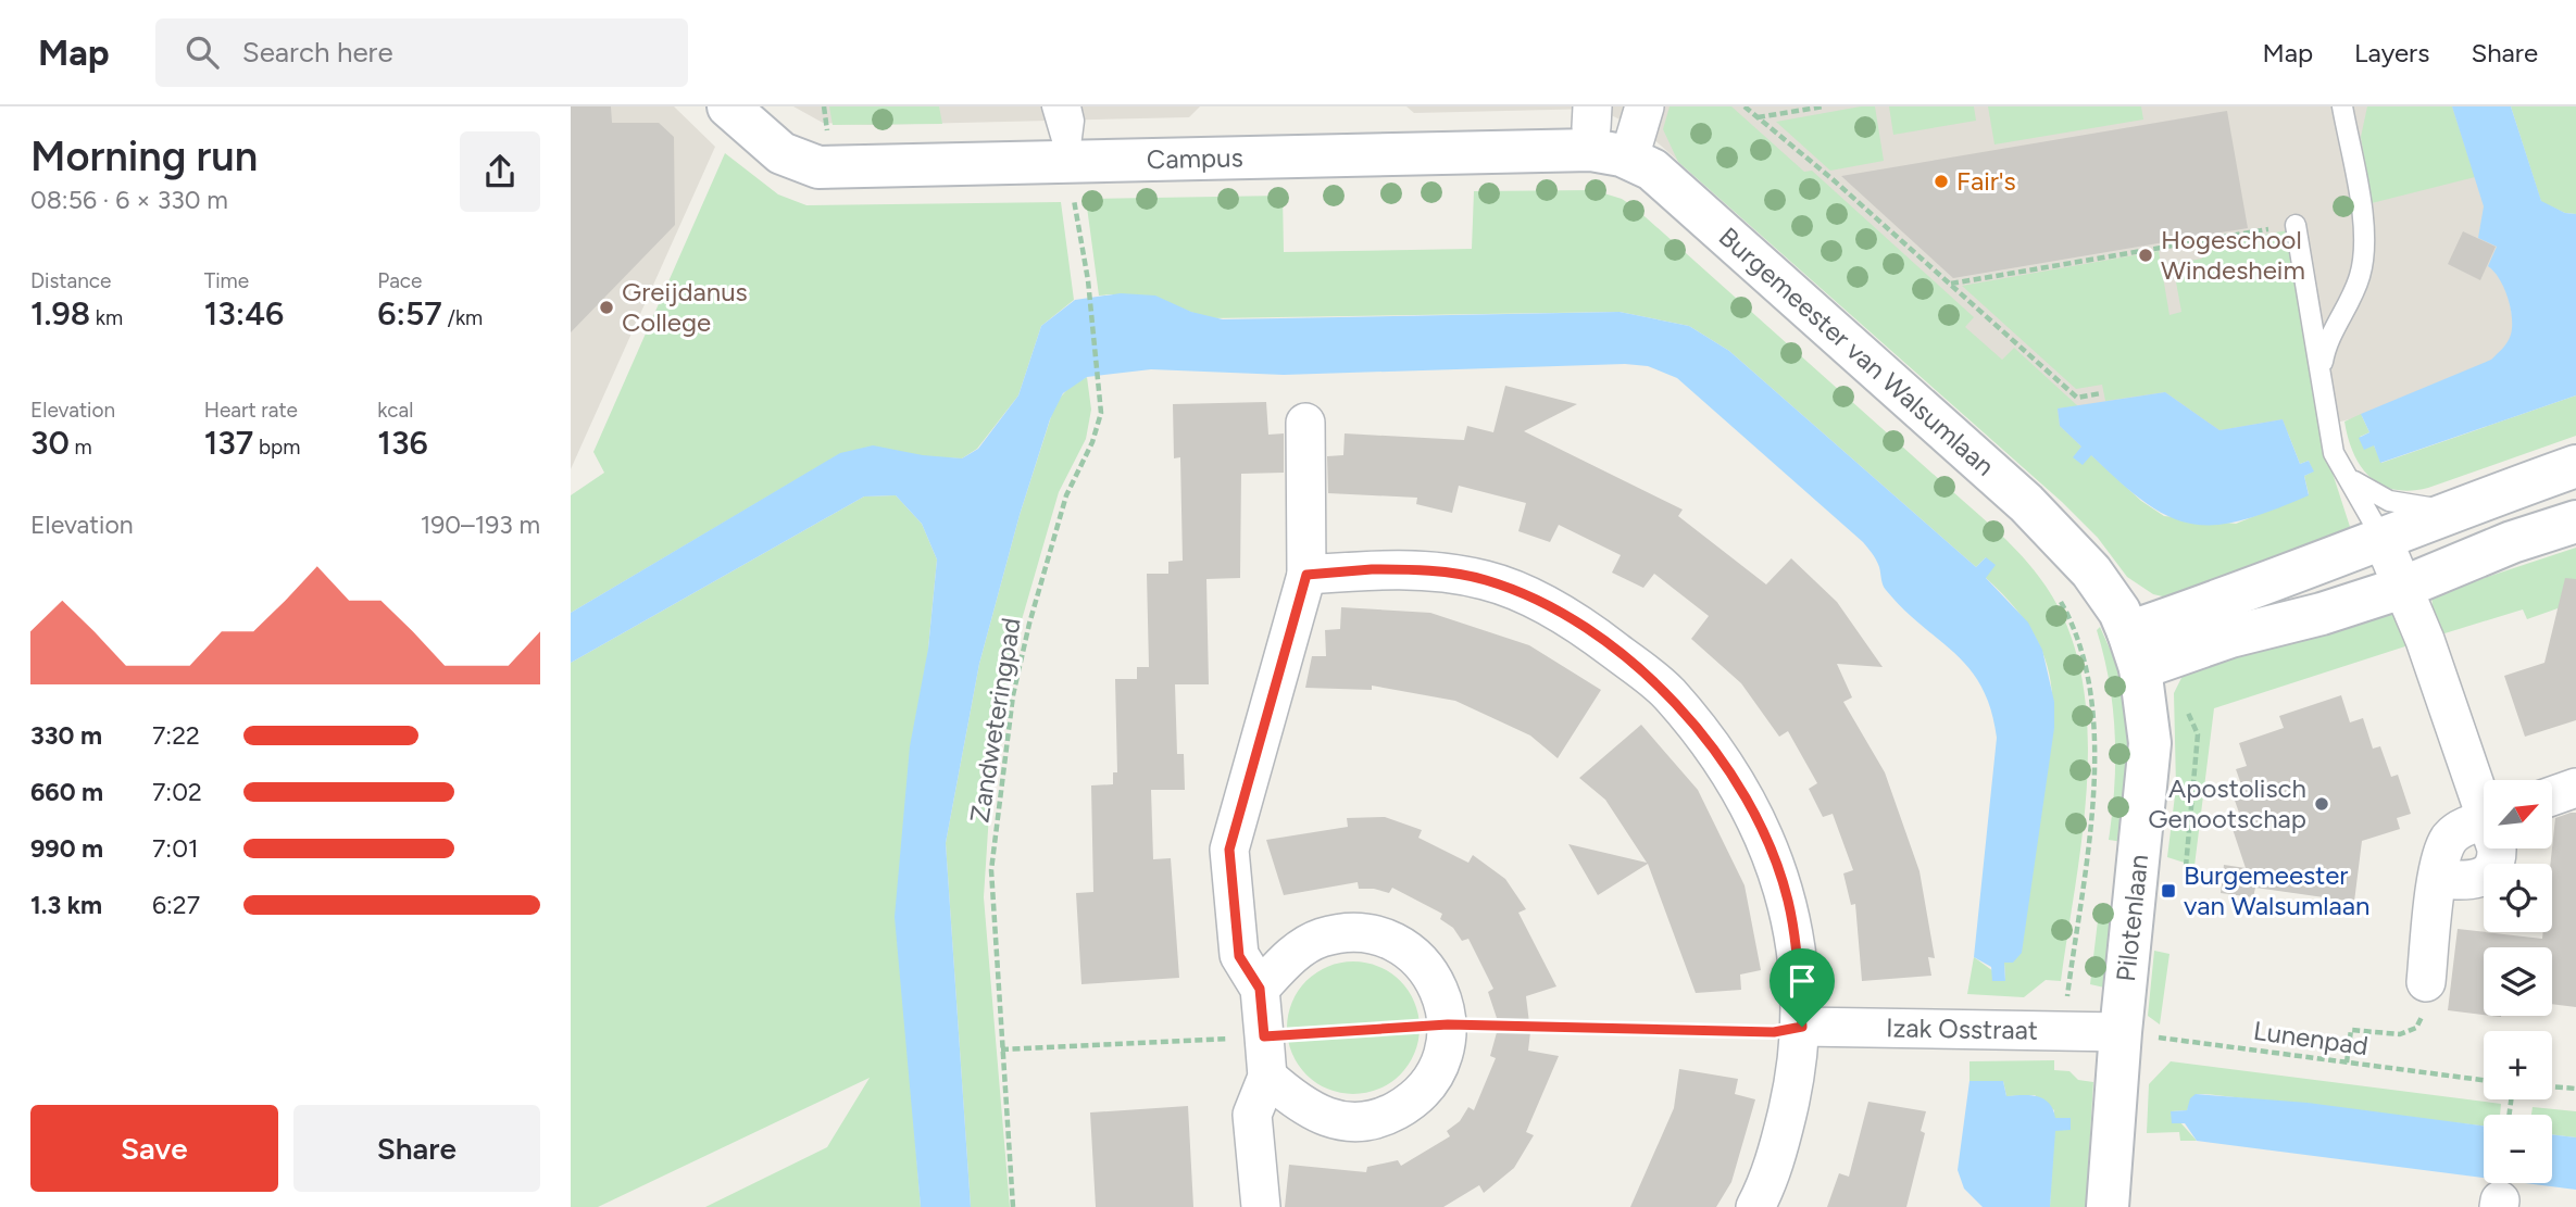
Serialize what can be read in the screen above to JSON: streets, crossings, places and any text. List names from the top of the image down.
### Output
{
  "streets": {
    "street": [
      "Campus",
      "Burgemeester van Walsumlaan",
      "Pilotenlaan",
      "Izak Osstraat"
    ],
    "path": ["Zandweteringpad", "Lunenpad"]
  },
  "crossings": [
    ["Campus", "Burgemeester van Walsumlaan"],
    ["Campus", "Zandweteringpad"],
    ["Burgemeester van Walsumlaan", "Pilotenlaan"],
    ["Pilotenlaan", "Izak Osstraat"],
    ["Pilotenlaan", "Lunenpad"],
    ["Izak Osstraat", "Lunenpad"]
  ],
  "places": {
    "other": [
      "Fair's",
      "Hogeschool Windesheim",
      "Greijdanus College",
      "Apostolisch Genootschap"
    ],
    "transit": ["Burgemeester van Walsumlaan"]
  },
  "north": "top right",
  "page": {
    "header": "Map",
    "search": "Search here",
    "nav": ["Map", "Layers", "Share"],
    "heading": ["Morning run", "08:56 · 6 × 330 m"],
    "stats": [
      ["Distance", "1.98 km"],
      ["Time", "13:46"],
      ["Pace", "6:57 /km"],
      ["Elevation", "30 m"],
      ["Heart rate", "137 bpm"],
      ["kcal", "136"]
    ],
    "chart": ["Elevation", "190–193 m"],
    "list": [
      {
        "name": "330 m",
        "note": "7:22"
      },
      {
        "name": "660 m",
        "note": "7:02"
      },
      {
        "name": "990 m",
        "note": "7:01"
      },
      {
        "name": "1.3 km",
        "note": "6:27"
      }
    ],
    "map_buttons": ["+", "−"],
    "buttons": ["Save", "Share"]
  }
}
